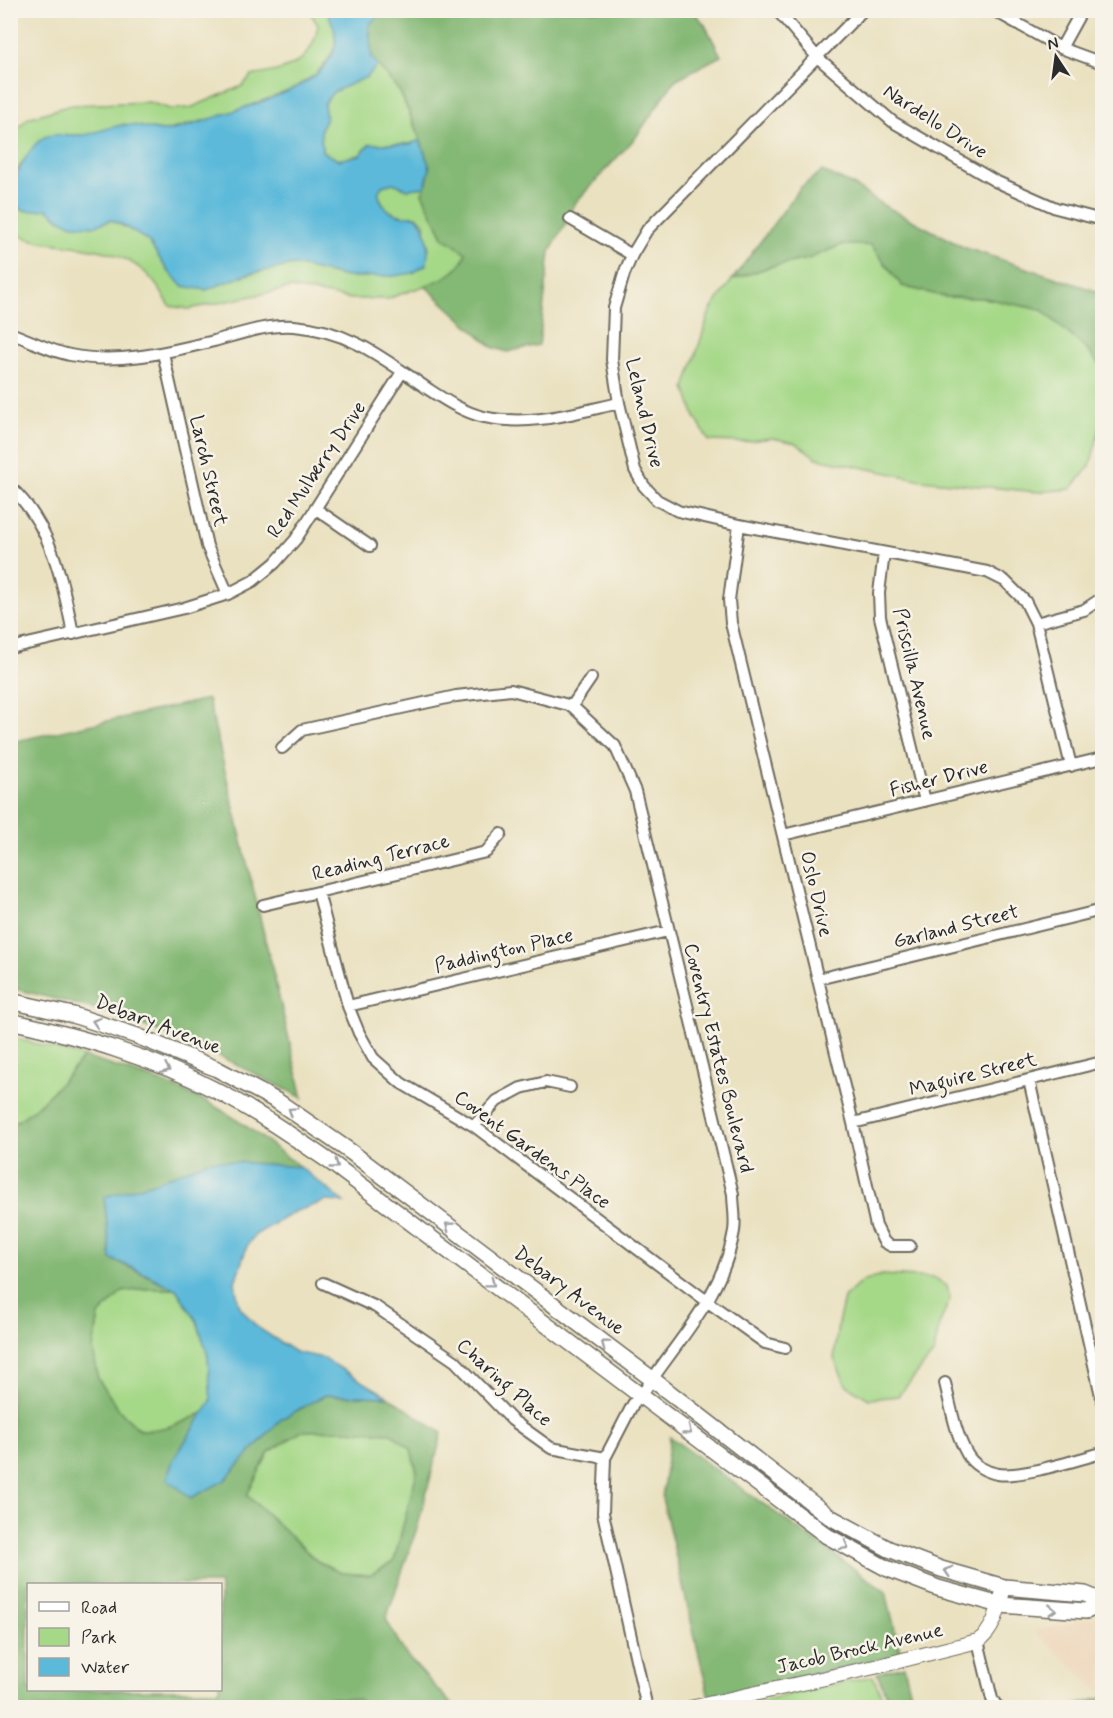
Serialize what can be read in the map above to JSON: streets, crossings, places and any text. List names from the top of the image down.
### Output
{
  "streets": {
    "main road": ["Debary Avenue"],
    "street": [
      "Nardello Drive",
      "Leland Drive",
      "Red Mulberry Drive",
      "Larch Street",
      "Priscilla Avenue",
      "Fisher Drive",
      "Reading Terrace",
      "Oslo Drive",
      "Garland Street",
      "Paddington Place",
      "Coventry Estates Boulevard",
      "Maguire Street",
      "Covent Gardens Place",
      "Charing Place",
      "Jacob Brock Avenue"
    ]
  },
  "crossings": [
    ["Nardello Drive", "Leland Drive"],
    ["Leland Drive", "Priscilla Avenue"],
    ["Leland Drive", "Fisher Drive"],
    ["Leland Drive", "Oslo Drive"],
    ["Red Mulberry Drive", "Larch Street"],
    ["Priscilla Avenue", "Fisher Drive"],
    ["Fisher Drive", "Oslo Drive"],
    ["Reading Terrace", "Covent Gardens Place"],
    ["Oslo Drive", "Garland Street"],
    ["Oslo Drive", "Maguire Street"],
    ["Paddington Place", "Coventry Estates Boulevard"],
    ["Paddington Place", "Covent Gardens Place"],
    ["Debary Avenue", "Coventry Estates Boulevard"],
    ["Coventry Estates Boulevard", "Covent Gardens Place"],
    ["Coventry Estates Boulevard", "Charing Place"]
  ],
  "legend": ["Road", "Park", "Water"],
  "north": "top"
}
